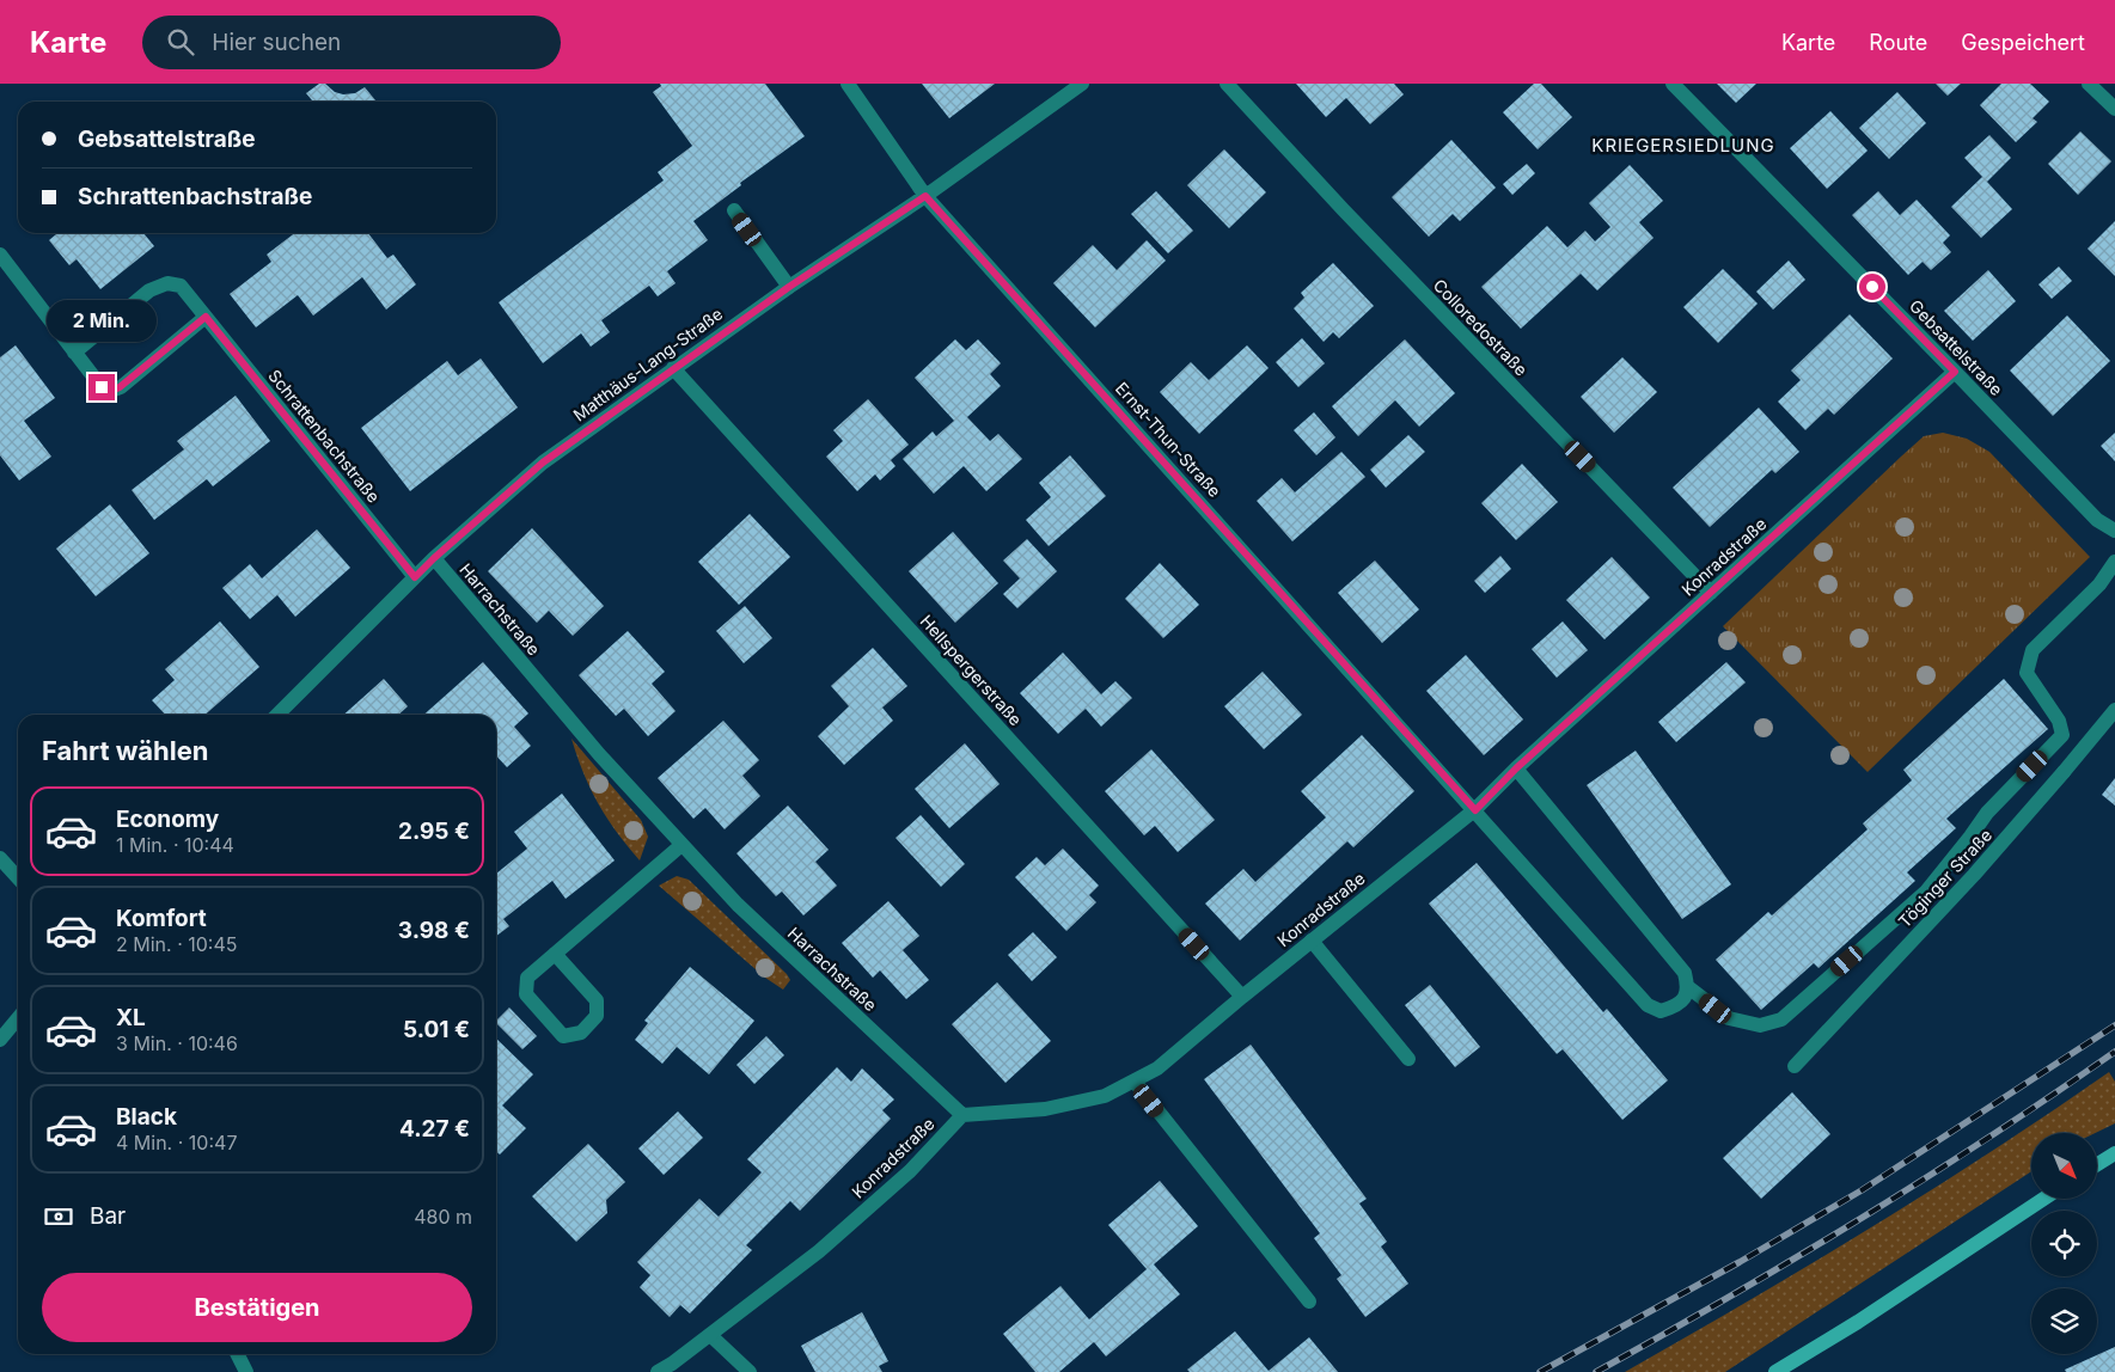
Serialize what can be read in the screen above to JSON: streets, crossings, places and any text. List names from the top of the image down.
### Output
{
  "streets": {
    "street": [
      "Colloredostraße",
      "Gebsattelstraße",
      "Matthäus-Lang-Straße",
      "Schrattenbachstraße",
      "Ernst-Thun-Straße",
      "Konradstraße",
      "Harrachstraße",
      "Hellspergerstraße",
      "Töginger Straße"
    ]
  },
  "crossings": [
    ["Colloredostraße", "Konradstraße"],
    ["Gebsattelstraße", "Konradstraße"],
    ["Matthäus-Lang-Straße", "Schrattenbachstraße"],
    ["Matthäus-Lang-Straße", "Ernst-Thun-Straße"],
    ["Matthäus-Lang-Straße", "Harrachstraße"],
    ["Matthäus-Lang-Straße", "Hellspergerstraße"],
    ["Ernst-Thun-Straße", "Konradstraße"],
    ["Konradstraße", "Harrachstraße"],
    ["Konradstraße", "Hellspergerstraße"]
  ],
  "districts": ["KRIEGERSIEDLUNG"],
  "north": "bottom right",
  "page": {
    "header": "Karte",
    "search": "Hier suchen",
    "nav": ["Karte", "Route", "Gespeichert"],
    "banner": ["Gebsattelstraße", "Schrattenbachstraße"],
    "bubble": "2 Min.",
    "heading": "Fahrt wählen",
    "list": [
      {
        "name": "Economy",
        "note": "1 Min. · 10:44",
        "value": "2.95 €"
      },
      {
        "name": "Komfort",
        "note": "2 Min. · 10:45",
        "value": "3.98 €"
      },
      {
        "name": "XL",
        "note": "3 Min. · 10:46",
        "value": "5.01 €"
      },
      {
        "name": "Black",
        "note": "4 Min. · 10:47",
        "value": "4.27 €"
      }
    ],
    "pay": ["Bar", "480 m"],
    "buttons": "Bestätigen"
  }
}
